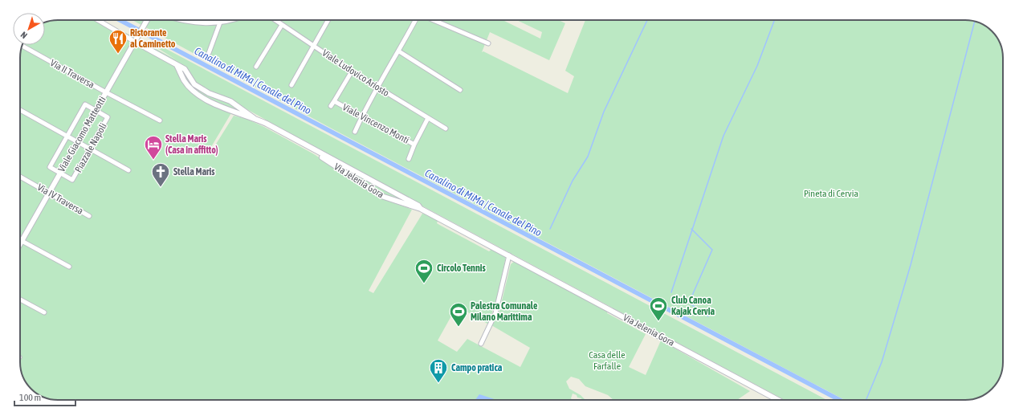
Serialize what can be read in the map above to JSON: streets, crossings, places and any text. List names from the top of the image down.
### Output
{
  "streets": {
    "street": [
      "Viale Ludovico Ariosto",
      "Via II Traversa",
      "Viale Vincenzo Monti",
      "Viale Giacomo Matteotti",
      "Piazzale Napoli",
      "Via Jelenia Gora",
      "Via IV Traversa"
    ]
  },
  "crossings": [
    ["Viale Ludovico Ariosto", "Viale Vincenzo Monti"],
    ["Via II Traversa", "Viale Giacomo Matteotti"],
    ["Viale Giacomo Matteotti", "Piazzale Napoli"],
    ["Viale Giacomo Matteotti", "Via Jelenia Gora"],
    ["Viale Giacomo Matteotti", "Via IV Traversa"]
  ],
  "water": ["Canalino di MiMa | Canale del Pino"],
  "parks": ["Pineta di Cervia", "Casa delle Farfalle"],
  "places": {
    "restaurant": ["Ristorante al Caminetto"],
    "hotel": ["Stella Maris (Casa in affitto)"],
    "church": ["Stella Maris"],
    "sports": ["Circolo Tennis", "Club Canoa Kajak Cervia", "Palestra Comunale Milano Marittima"],
    "building": ["Campo pratica"]
  },
  "scale_bar": "100 m",
  "north": "bottom left"
}
